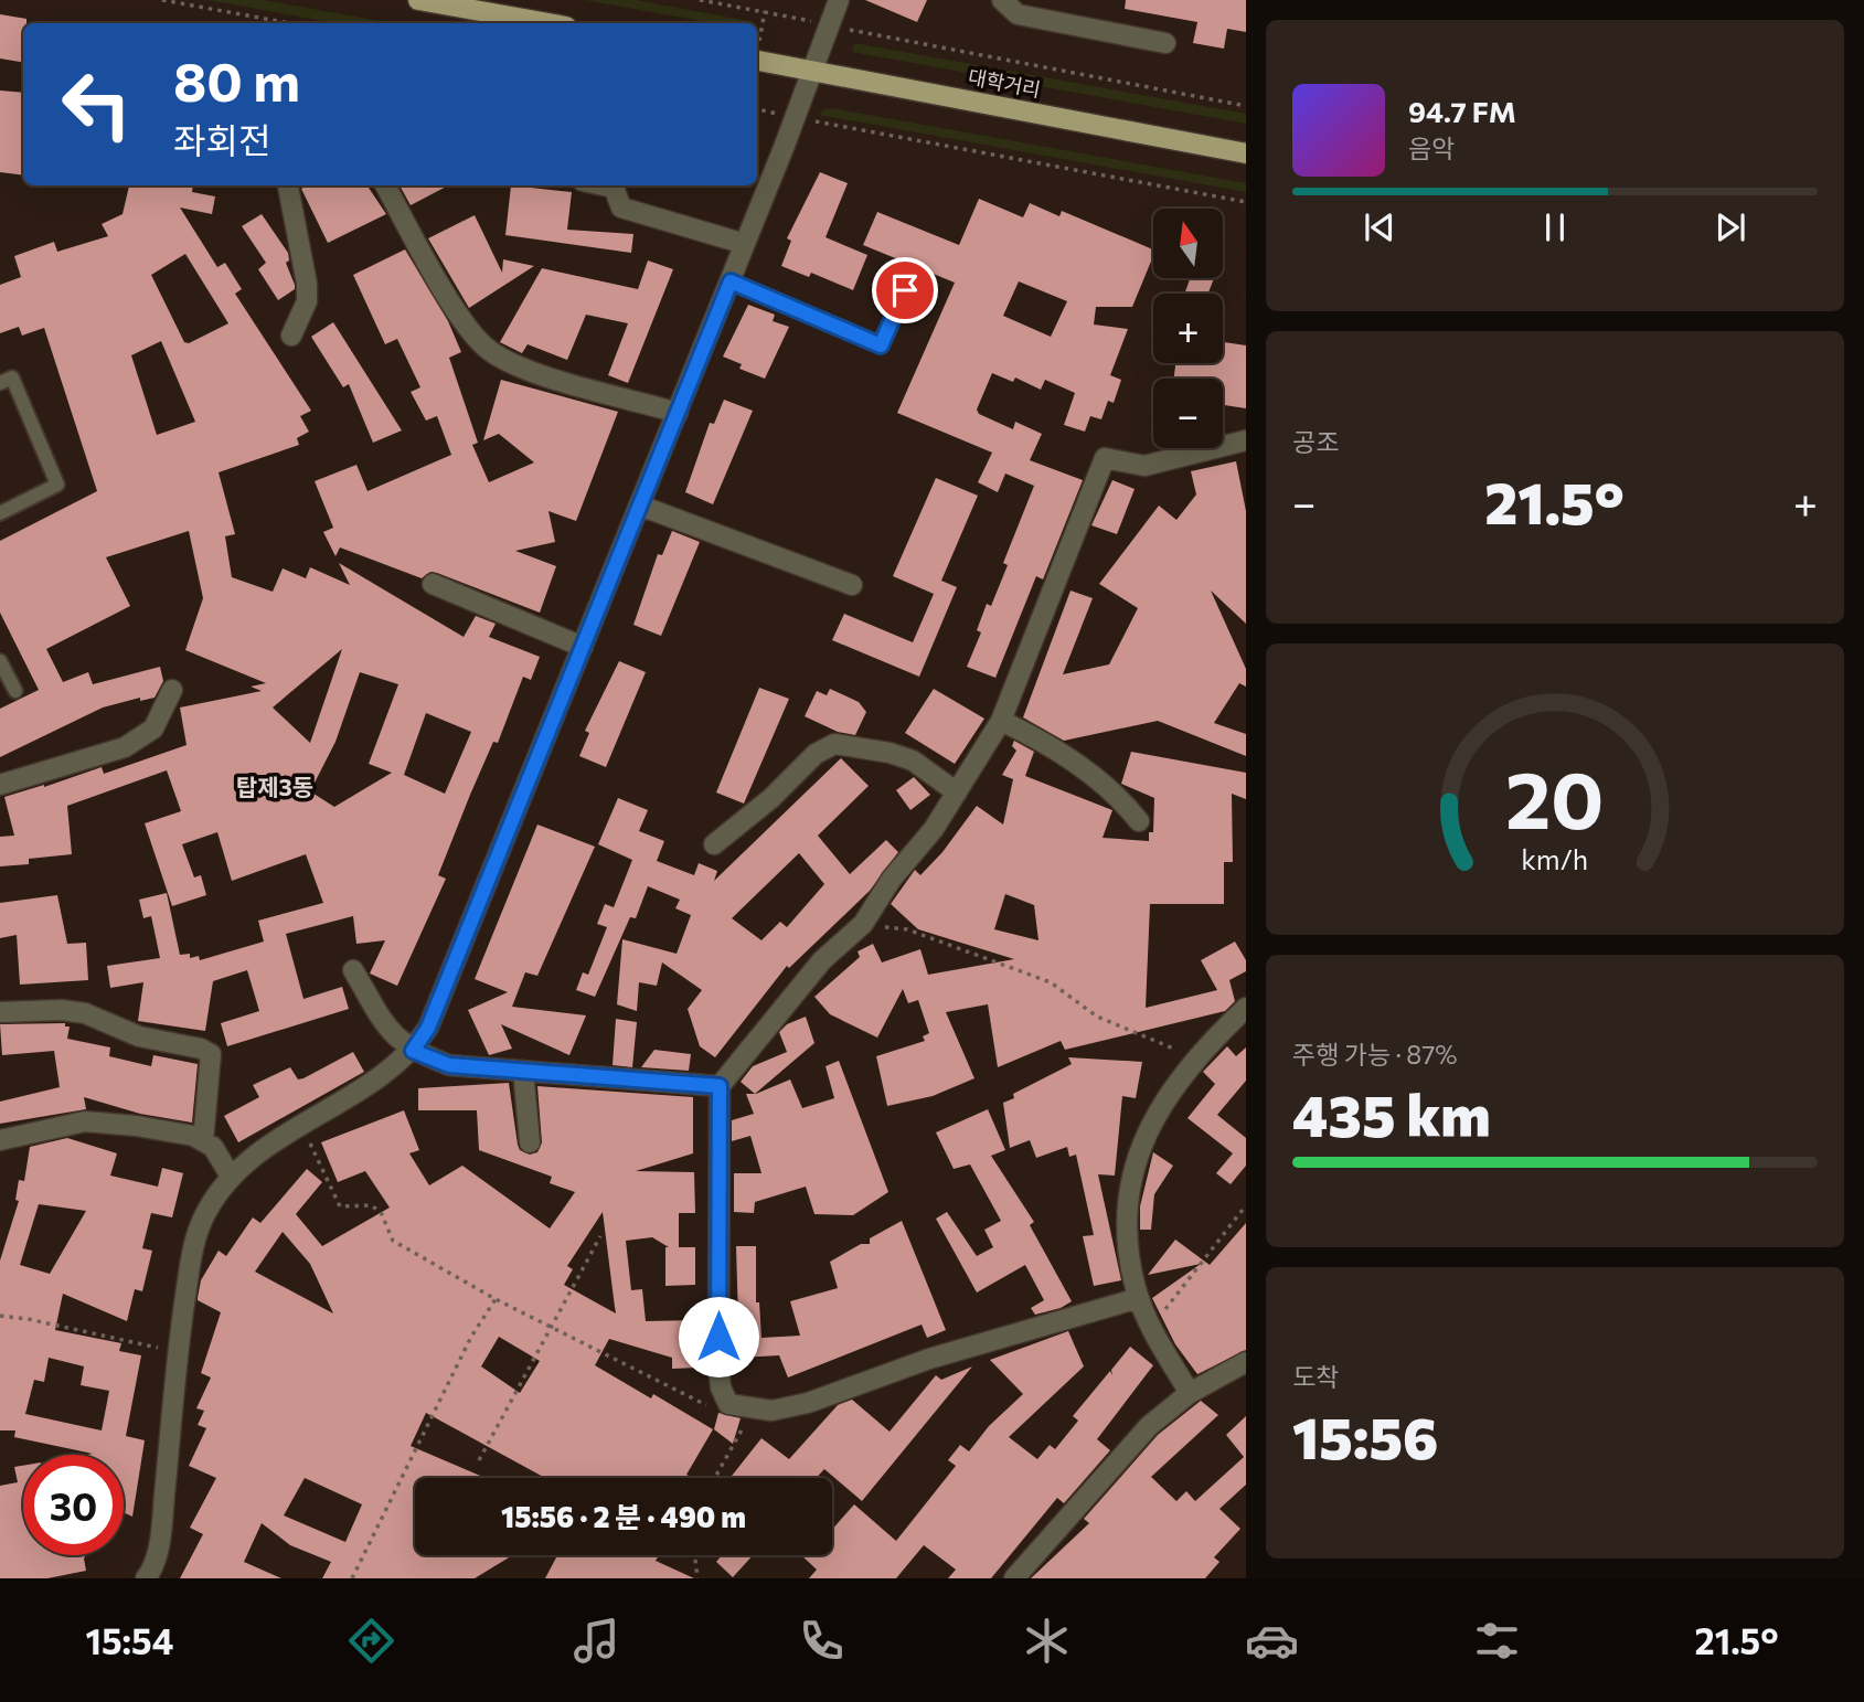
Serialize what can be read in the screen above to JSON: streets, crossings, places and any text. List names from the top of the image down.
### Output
{
  "streets": {
    "main road": ["대학거리"]
  },
  "districts": ["탑제3동"],
  "north": "top",
  "page": {
    "turn": ["80 m", "좌회전"],
    "song": ["94.7 FM", "음악"],
    "map_buttons": ["+", "−"],
    "tile": [
      "공조",
      ["주행 가능 · 87%", "435 km"],
      ["도착", "15:56"]
    ],
    "heat": ["−", "21.5°", "+"],
    "limit": "30",
    "trip": "15:56 · 2 분 · 490 m",
    "tabs": ["15:54", "21.5°"],
    "gauge": ["20", "km/h"]
  }
}
